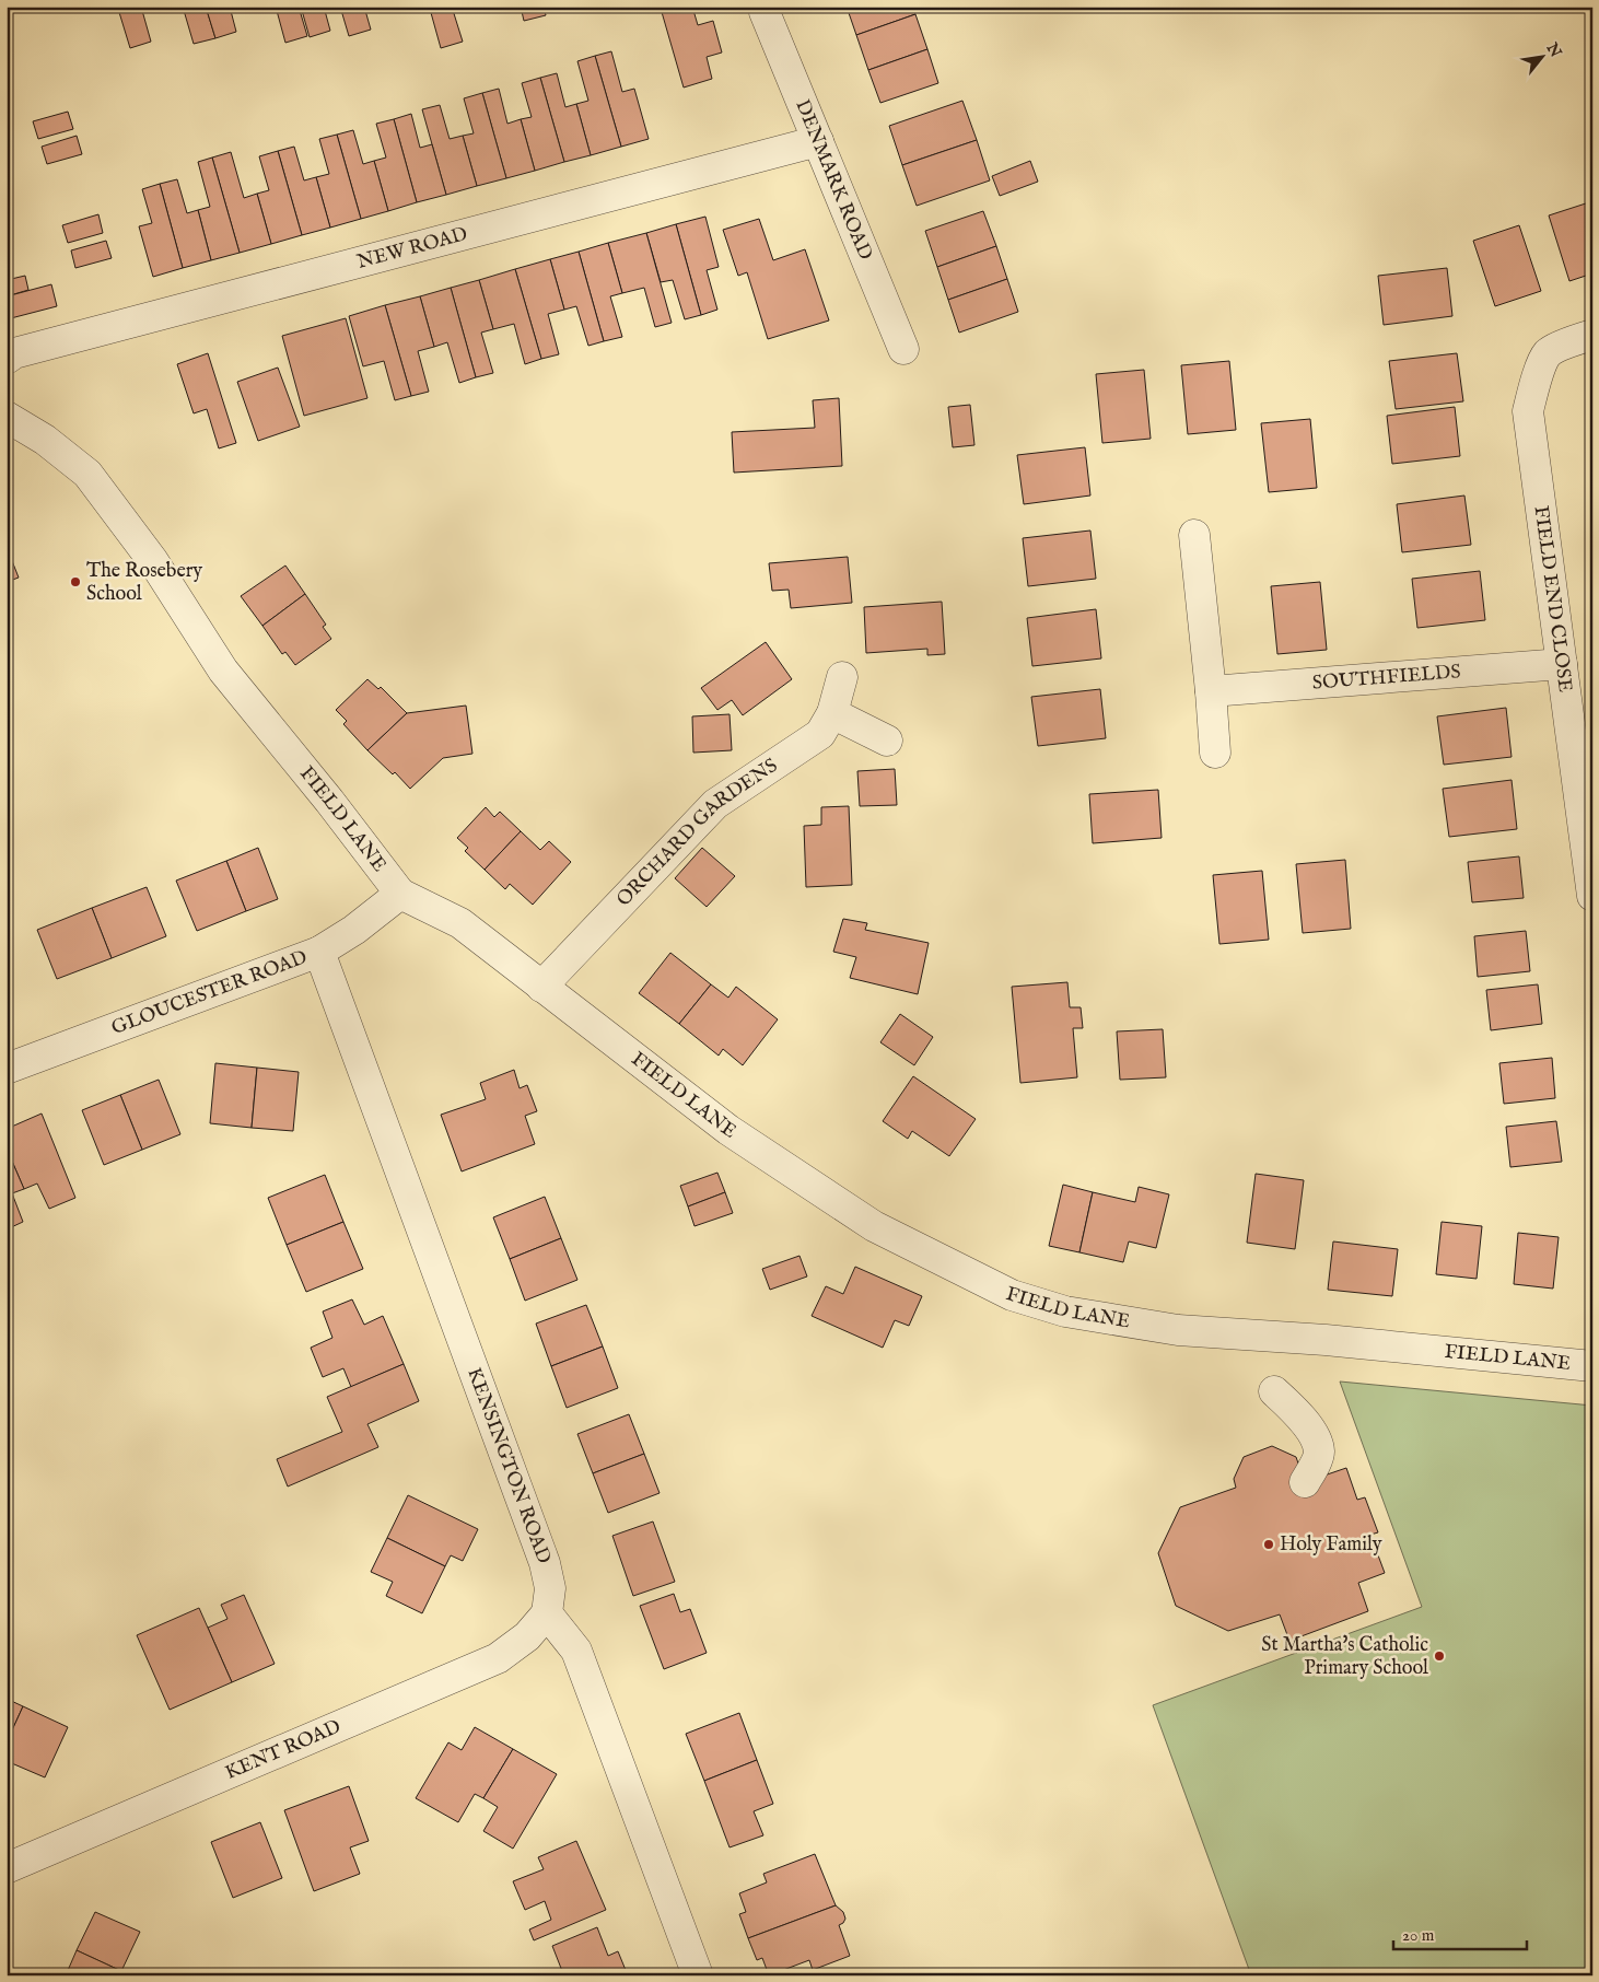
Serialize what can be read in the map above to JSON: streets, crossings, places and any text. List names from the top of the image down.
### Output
{
  "streets": {
    "street": [
      "DENMARK ROAD",
      "NEW ROAD",
      "FIELD END CLOSE",
      "SOUTHFIELDS",
      "FIELD LANE",
      "ORCHARD GARDENS",
      "GLOUCESTER ROAD",
      "KENSINGTON ROAD",
      "KENT ROAD"
    ]
  },
  "crossings": [
    ["DENMARK ROAD", "NEW ROAD"],
    ["FIELD END CLOSE", "SOUTHFIELDS"],
    ["FIELD LANE", "ORCHARD GARDENS"],
    ["FIELD LANE", "GLOUCESTER ROAD"],
    ["GLOUCESTER ROAD", "KENSINGTON ROAD"],
    ["KENSINGTON ROAD", "KENT ROAD"]
  ],
  "places": ["The Rosebery School", "Holy Family", "St Martha's Catholic Primary School"],
  "scale_bar": "20 m",
  "north": "top right"
}
